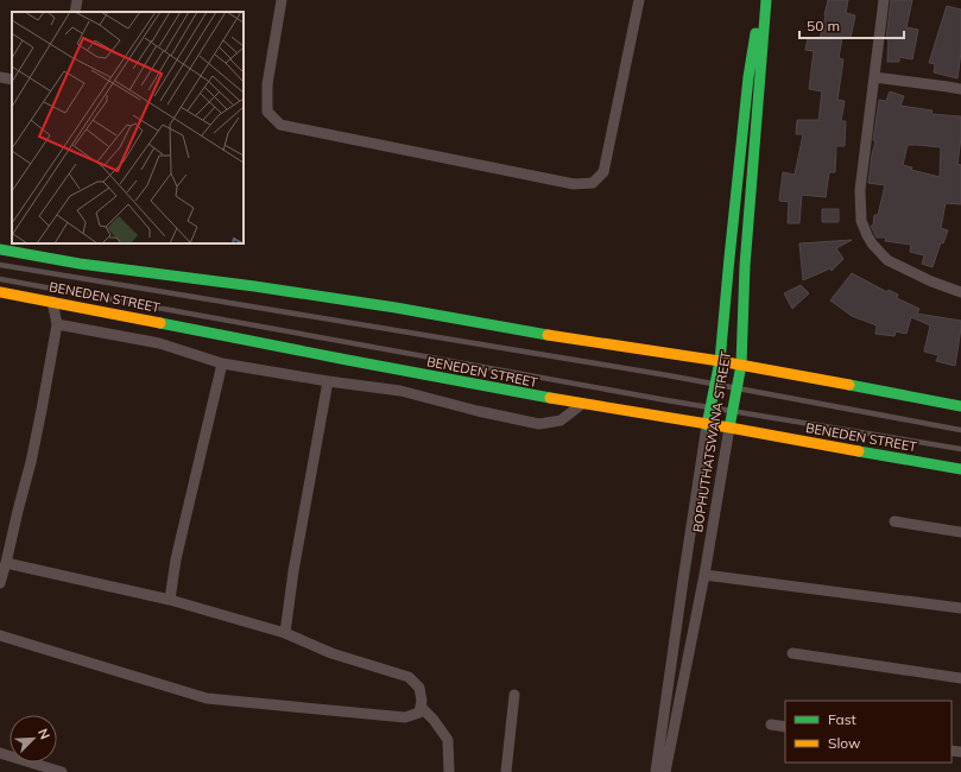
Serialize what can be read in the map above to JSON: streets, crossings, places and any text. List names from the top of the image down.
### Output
{
  "streets": {
    "main road": ["BENEDEN STREET", "BOPHUTHATSWANA STREET"]
  },
  "crossings": [
    ["BENEDEN STREET", "BOPHUTHATSWANA STREET"]
  ],
  "legend": ["Fast", "Slow"],
  "scale_bar": "50 m",
  "north": "top right"
}
